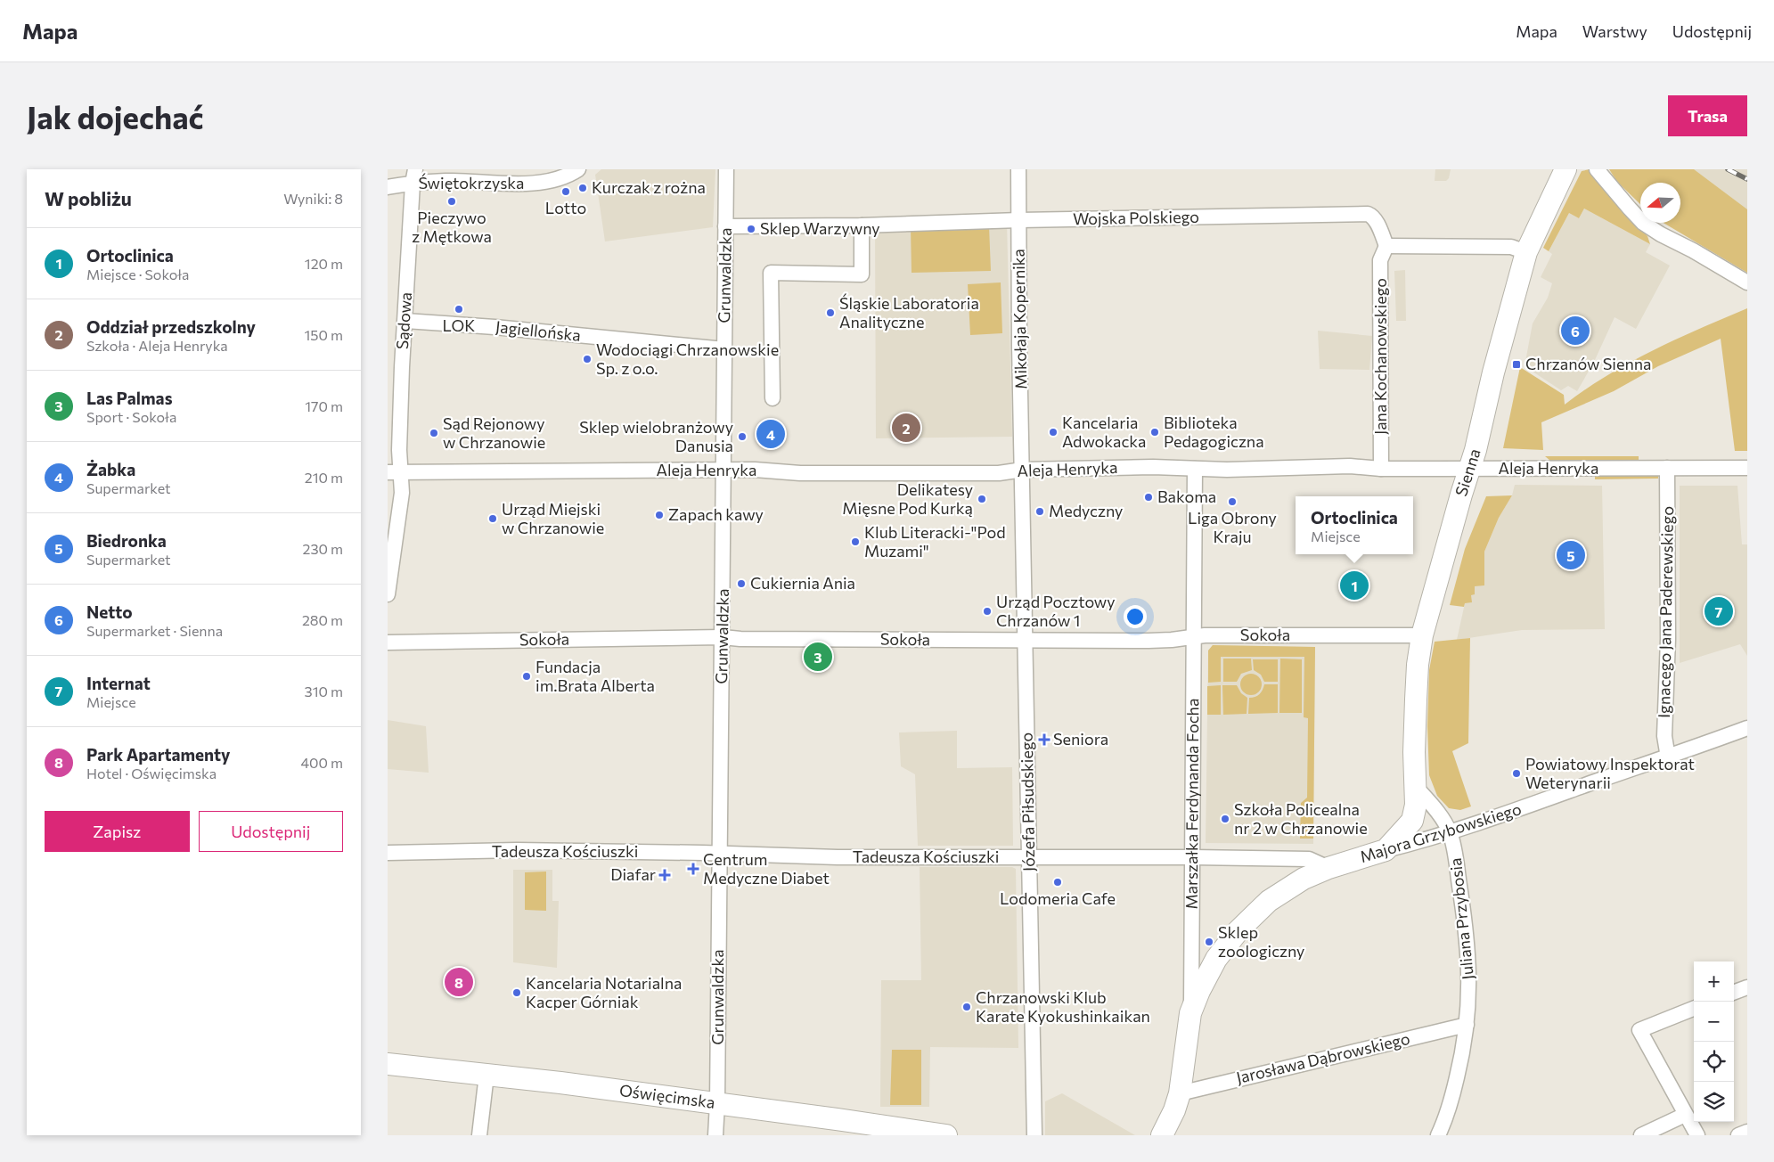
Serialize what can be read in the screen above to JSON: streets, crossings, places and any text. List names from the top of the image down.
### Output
{
  "streets": {
    "street": [
      "Świętokrzyska",
      "Wojska Polskiego",
      "Grunwaldzka",
      "Mikołaja Kopernika",
      "Sądowa",
      "Jagiellońska",
      "Jana Kochanowskiego",
      "Aleja Henryka",
      "Sienna",
      "Ignacego Jana Paderewskiego",
      "Sokoła",
      "Józefa Piłsudskiego",
      "Marszałka Ferdynanda Focha",
      "Majora Grzybowskiego",
      "Tadeusza Kościuszki",
      "Juliana Przybosia",
      "Jarosława Dąbrowskiego",
      "Oświęcimska"
    ]
  },
  "crossings": [
    ["Świętokrzyska", "Sądowa"],
    ["Wojska Polskiego", "Grunwaldzka"],
    ["Wojska Polskiego", "Mikołaja Kopernika"],
    ["Wojska Polskiego", "Jana Kochanowskiego"],
    ["Grunwaldzka", "Jagiellońska"],
    ["Grunwaldzka", "Aleja Henryka"],
    ["Grunwaldzka", "Sokoła"],
    ["Grunwaldzka", "Tadeusza Kościuszki"],
    ["Grunwaldzka", "Oświęcimska"],
    ["Mikołaja Kopernika", "Aleja Henryka"],
    ["Mikołaja Kopernika", "Józefa Piłsudskiego"],
    ["Sądowa", "Jagiellońska"],
    ["Sądowa", "Aleja Henryka"],
    ["Jana Kochanowskiego", "Aleja Henryka"],
    ["Aleja Henryka", "Sienna"],
    ["Aleja Henryka", "Ignacego Jana Paderewskiego"],
    ["Aleja Henryka", "Józefa Piłsudskiego"],
    ["Aleja Henryka", "Marszałka Ferdynanda Focha"],
    ["Sienna", "Sokoła"],
    ["Sienna", "Majora Grzybowskiego"],
    ["Ignacego Jana Paderewskiego", "Majora Grzybowskiego"],
    ["Sokoła", "Józefa Piłsudskiego"],
    ["Sokoła", "Marszałka Ferdynanda Focha"],
    ["Józefa Piłsudskiego", "Tadeusza Kościuszki"],
    ["Marszałka Ferdynanda Focha", "Majora Grzybowskiego"],
    ["Marszałka Ferdynanda Focha", "Tadeusza Kościuszki"],
    ["Marszałka Ferdynanda Focha", "Jarosława Dąbrowskiego"],
    ["Majora Grzybowskiego", "Tadeusza Kościuszki"],
    ["Majora Grzybowskiego", "Juliana Przybosia"],
    ["Juliana Przybosia", "Jarosława Dąbrowskiego"]
  ],
  "places": {
    "other": [
      "Kurczak z rożna",
      "Lotto",
      "Pieczywo z Mętkowa",
      "Sklep Warzywny",
      "LOK",
      "Śląskie Laboratoria Analityczne",
      "Wodociągi Chrzanowskie Sp. z o.o.",
      "Kancelaria Adwokacka",
      "Biblioteka Pedagogiczna",
      "Sąd Rejonowy w Chrzanowie",
      "Sklep wielobranżowy Danusia",
      "Bakoma",
      "Delikatesy Mięsne Pod Kurką",
      "Liga Obrony Kraju",
      "Medyczny",
      "Zapach kawy",
      "Urząd Miejski w Chrzanowie",
      "Klub Literacki-\"Pod Muzami\"",
      "Cukiernia Ania",
      "Urząd Pocztowy Chrzanów 1",
      "Fundacja im.Brata Alberta",
      "Powiatowy Inspektorat Weterynarii",
      "Szkoła Policealna nr 2 w Chrzanowie",
      "Lodomeria Cafe",
      "Sklep zoologiczny",
      "Kancelaria Notarialna Kacper Górniak",
      "Chrzanowski Klub Karate Kyokushinkaikan"
    ],
    "transit": ["Chrzanów Sienna"],
    "health": ["Seniora", "Centrum Medyczne Diabet", "Diafar"]
  },
  "north": "left",
  "page": {
    "header": "Mapa",
    "nav": ["Mapa", "Warstwy", "Udostępnij"],
    "buttons": [
      "Trasa",
      ["Zapisz", "Udostępnij"]
    ],
    "title": "Jak dojechać",
    "heading": ["W pobliżu", "Wyniki: 8"],
    "list": [
      {
        "mark": "1",
        "name": "Ortoclinica",
        "note": "Miejsce · Sokoła",
        "value": "120 m"
      },
      {
        "mark": "2",
        "name": "Oddział przedszkolny",
        "note": "Szkoła · Aleja Henryka",
        "value": "150 m"
      },
      {
        "mark": "3",
        "name": "Las Palmas",
        "note": "Sport · Sokoła",
        "value": "170 m"
      },
      {
        "mark": "4",
        "name": "Żabka",
        "note": "Supermarket",
        "value": "210 m"
      },
      {
        "mark": "5",
        "name": "Biedronka",
        "note": "Supermarket",
        "value": "230 m"
      },
      {
        "mark": "6",
        "name": "Netto",
        "note": "Supermarket · Sienna",
        "value": "280 m"
      },
      {
        "mark": "7",
        "name": "Internat",
        "note": "Miejsce",
        "value": "310 m"
      },
      {
        "mark": "8",
        "name": "Park Apartamenty",
        "note": "Hotel · Oświęcimska",
        "value": "400 m"
      }
    ],
    "pins": [
      "6",
      "2",
      "4",
      "5",
      "1",
      "7",
      "3",
      "8"
    ],
    "popup": ["Ortoclinica", "Miejsce"],
    "map_buttons": ["+", "−"]
  }
}
